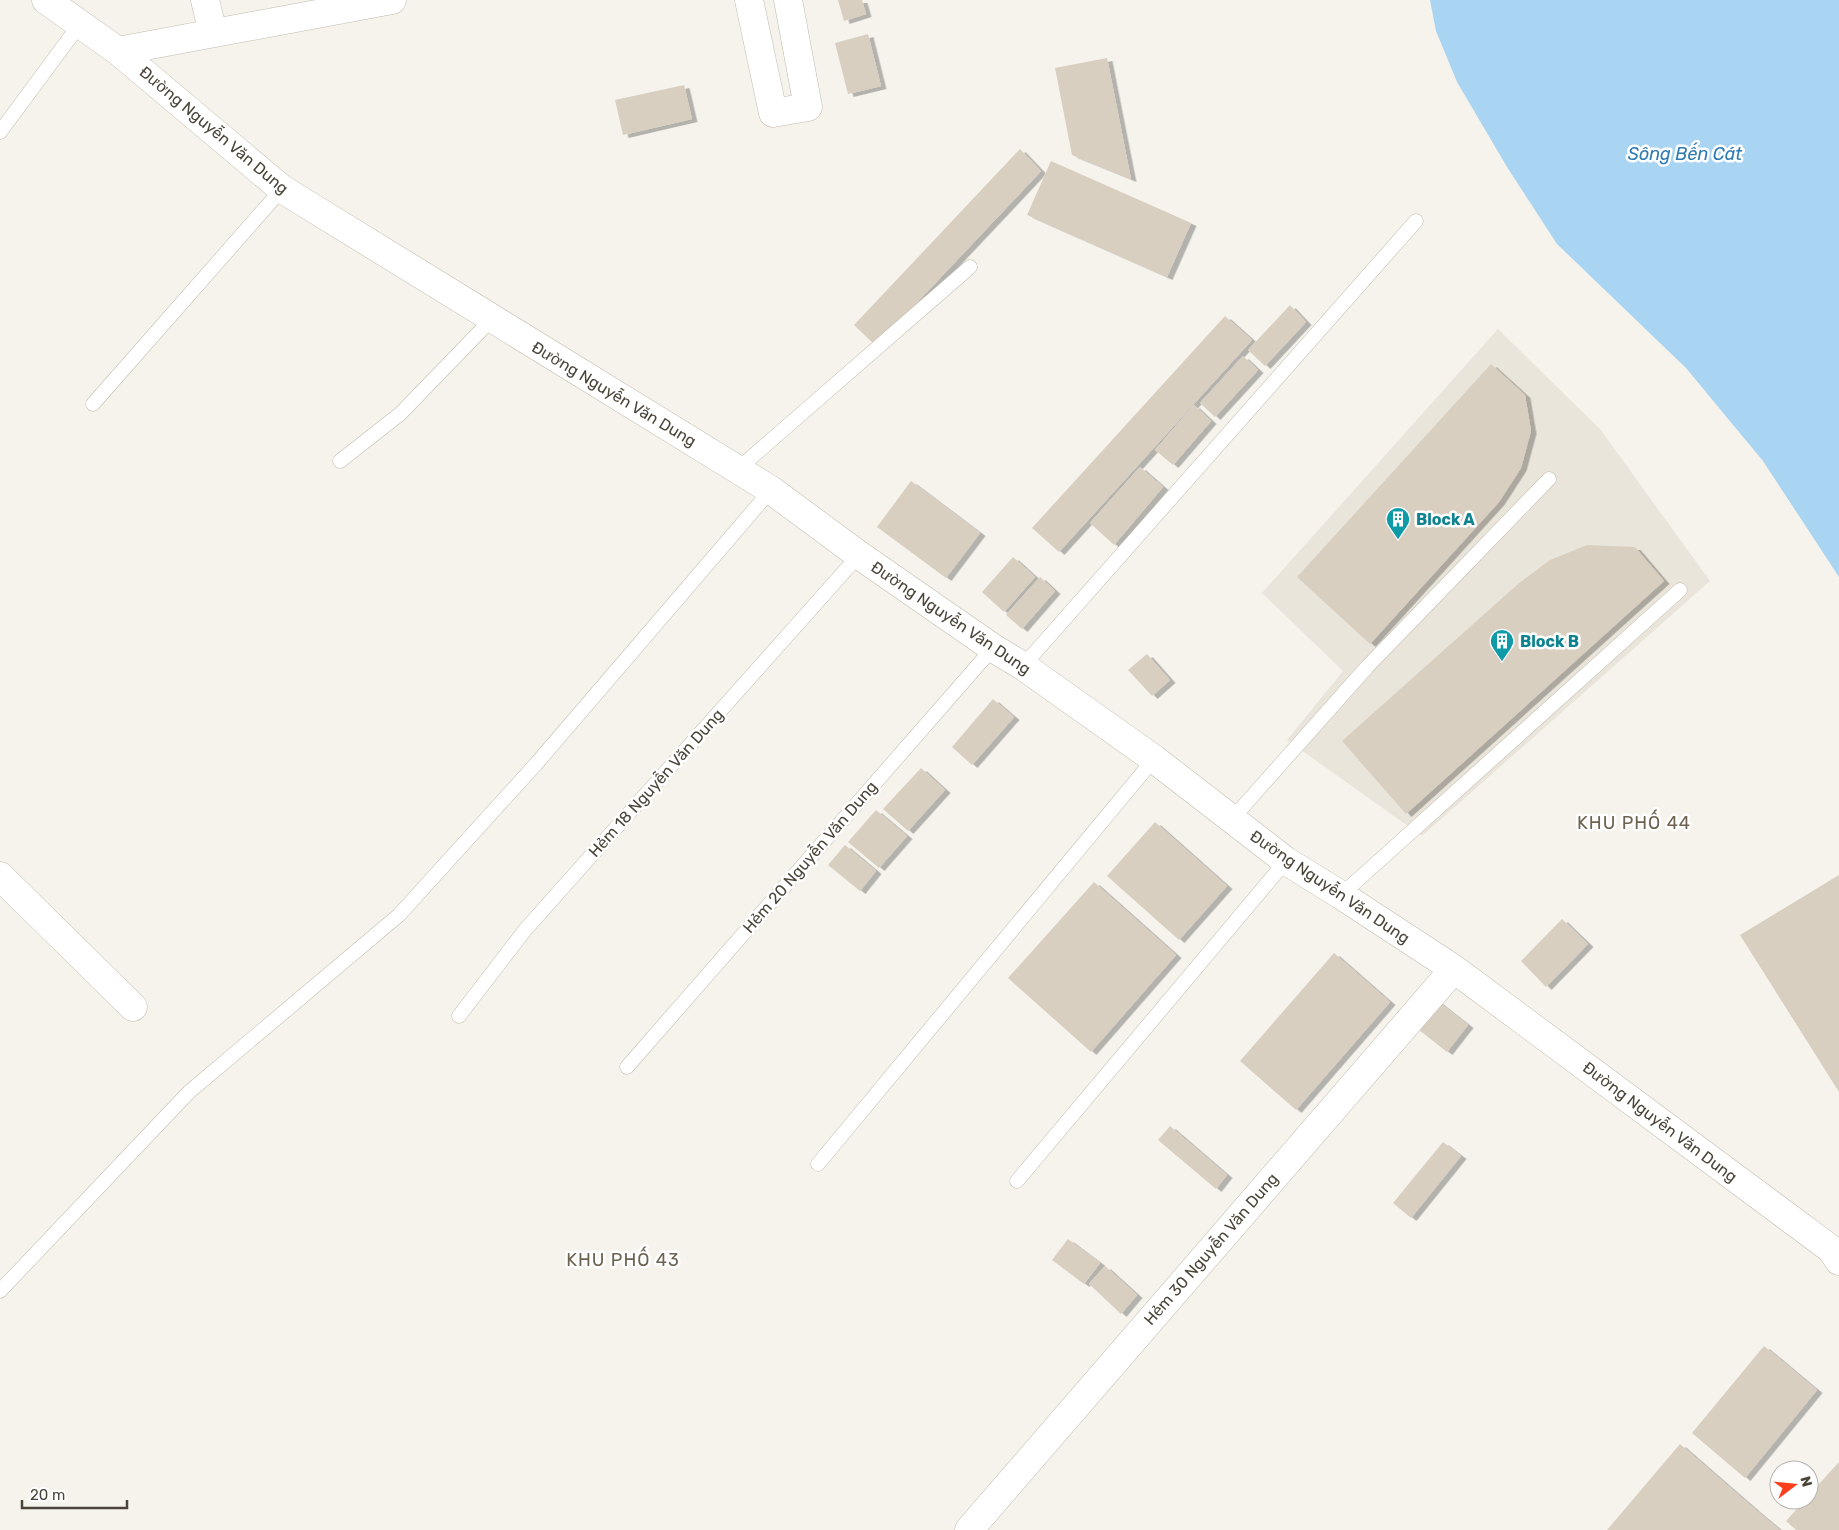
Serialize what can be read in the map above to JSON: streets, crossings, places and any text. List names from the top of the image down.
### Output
{
  "streets": {
    "street": ["Đường Nguyễn Văn Dung", "Hẻm 30 Nguyễn Văn Dung"],
    "lane": ["Hẻm 18 Nguyễn Văn Dung", "Hẻm 20 Nguyễn Văn Dung"]
  },
  "crossings": [
    ["Đường Nguyễn Văn Dung", "Hẻm 18 Nguyễn Văn Dung"],
    ["Đường Nguyễn Văn Dung", "Hẻm 20 Nguyễn Văn Dung"],
    ["Đường Nguyễn Văn Dung", "Hẻm 30 Nguyễn Văn Dung"]
  ],
  "districts": ["KHU PHỐ 44", "KHU PHỐ 43"],
  "water": ["Sông Bến Cát"],
  "places": {
    "building": ["Block A", "Block B"]
  },
  "scale_bar": "20 m",
  "north": "right"
}
